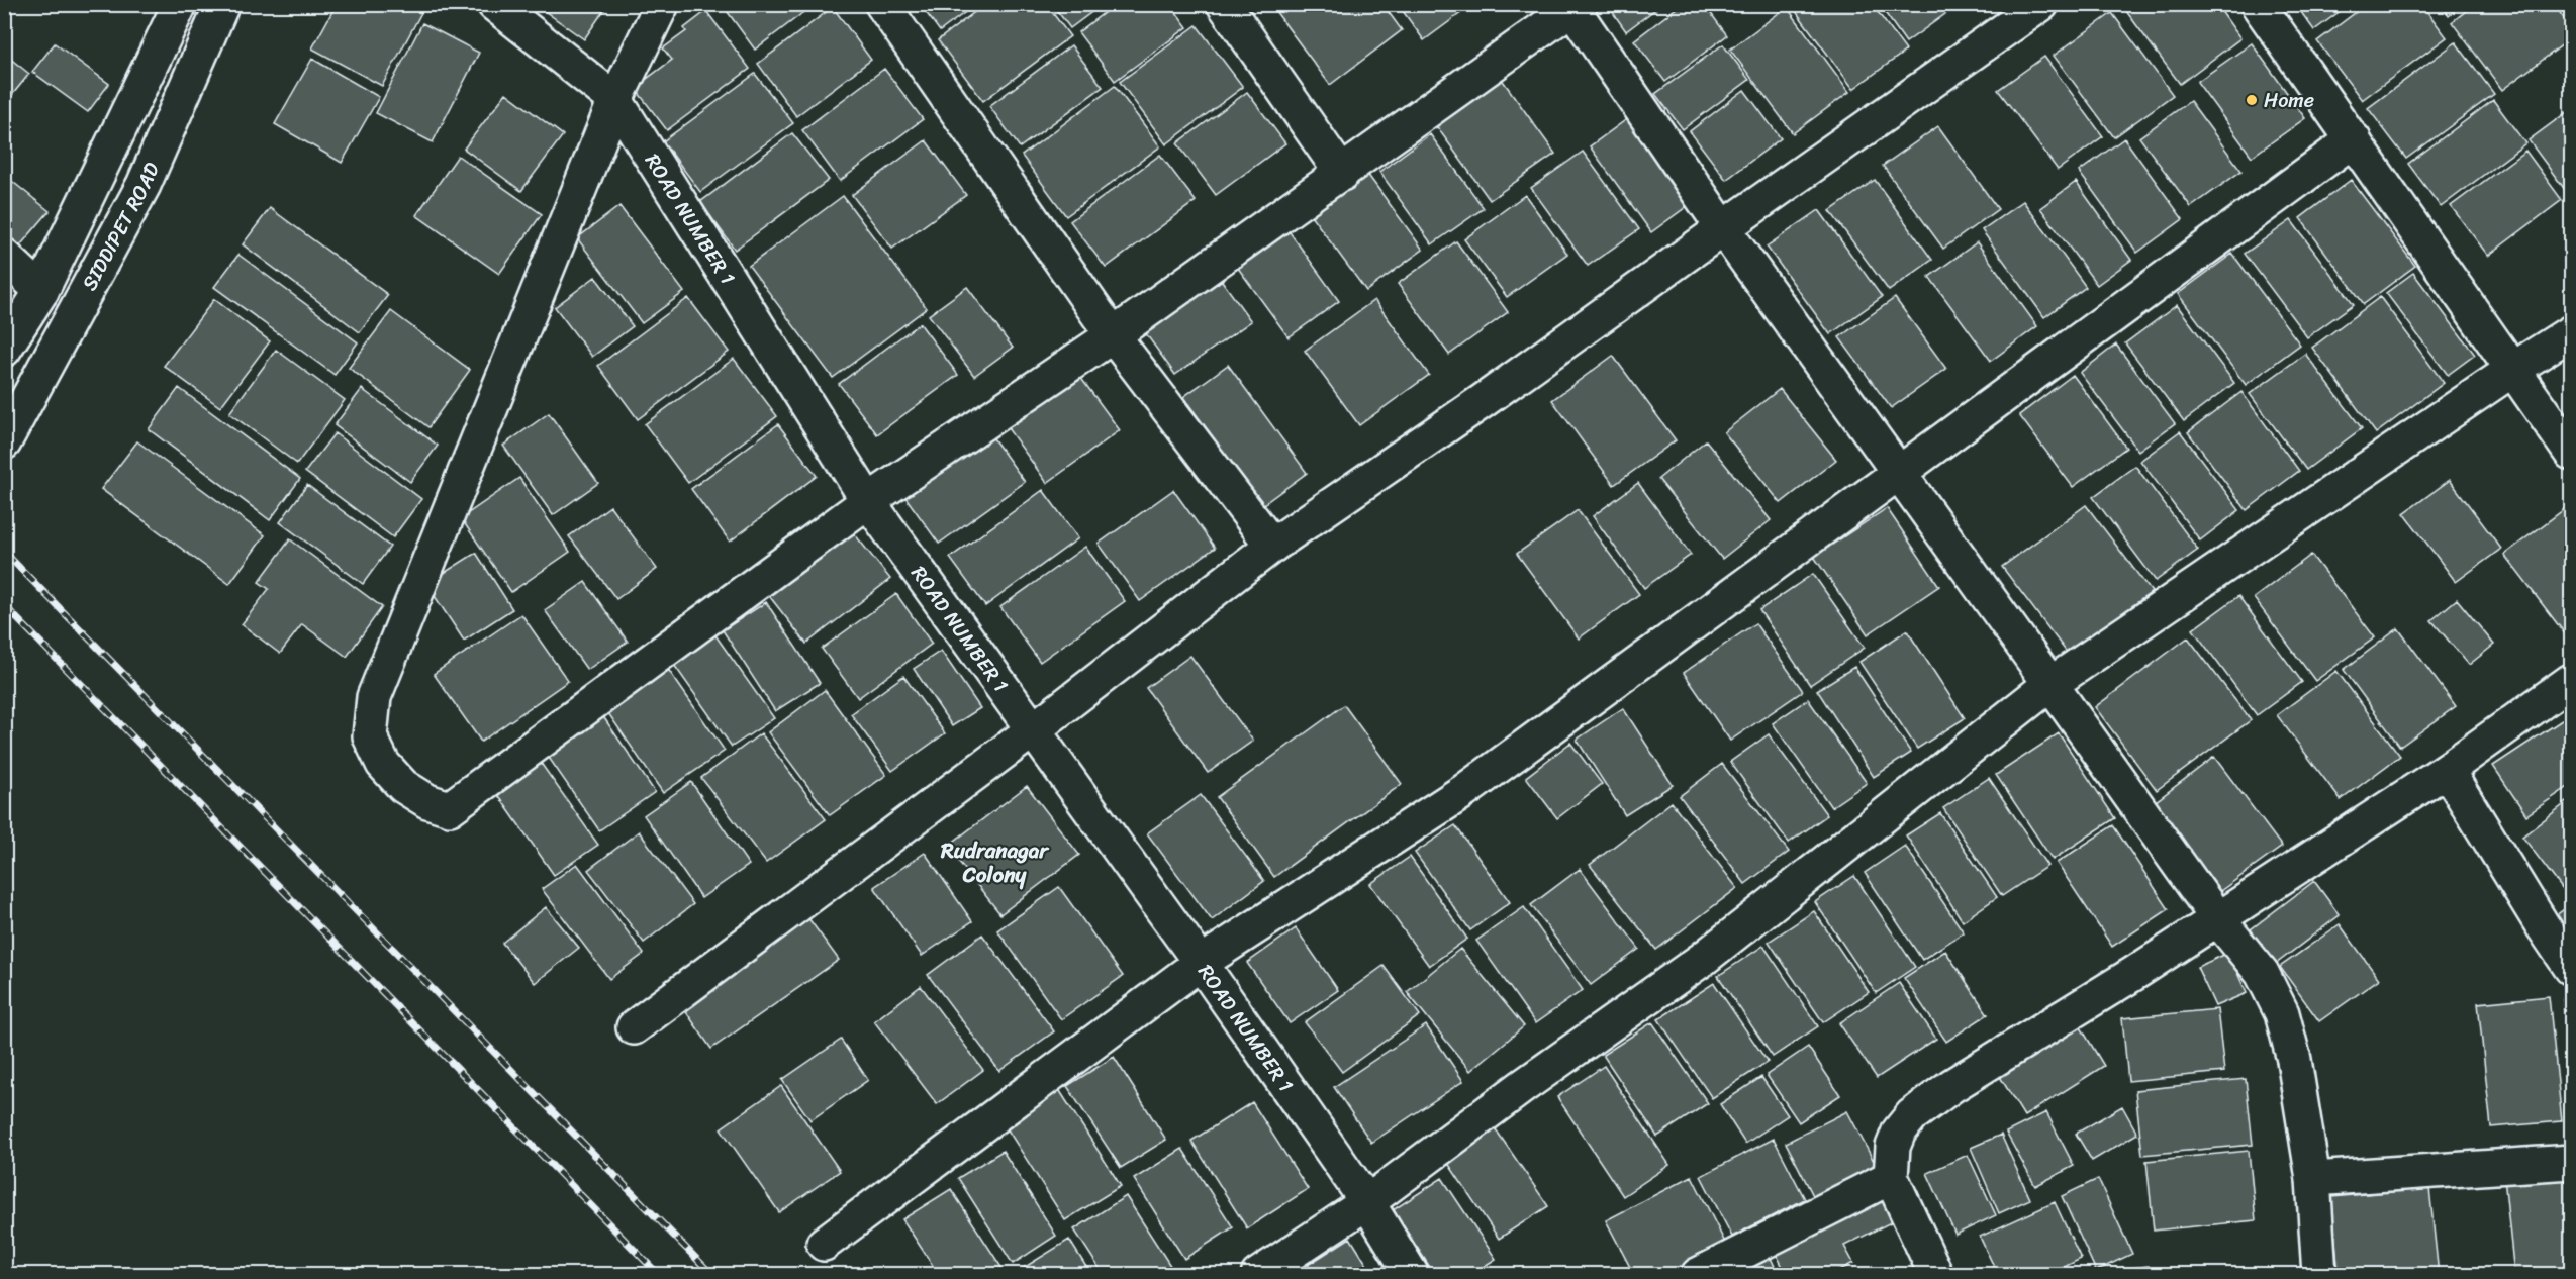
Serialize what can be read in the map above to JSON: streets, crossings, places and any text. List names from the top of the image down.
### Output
{
  "streets": {
    "street": ["ROAD NUMBER 1", "SIDDIPET ROAD"]
  },
  "districts": ["Rudranagar Colony"],
  "places": ["Home"]
}
